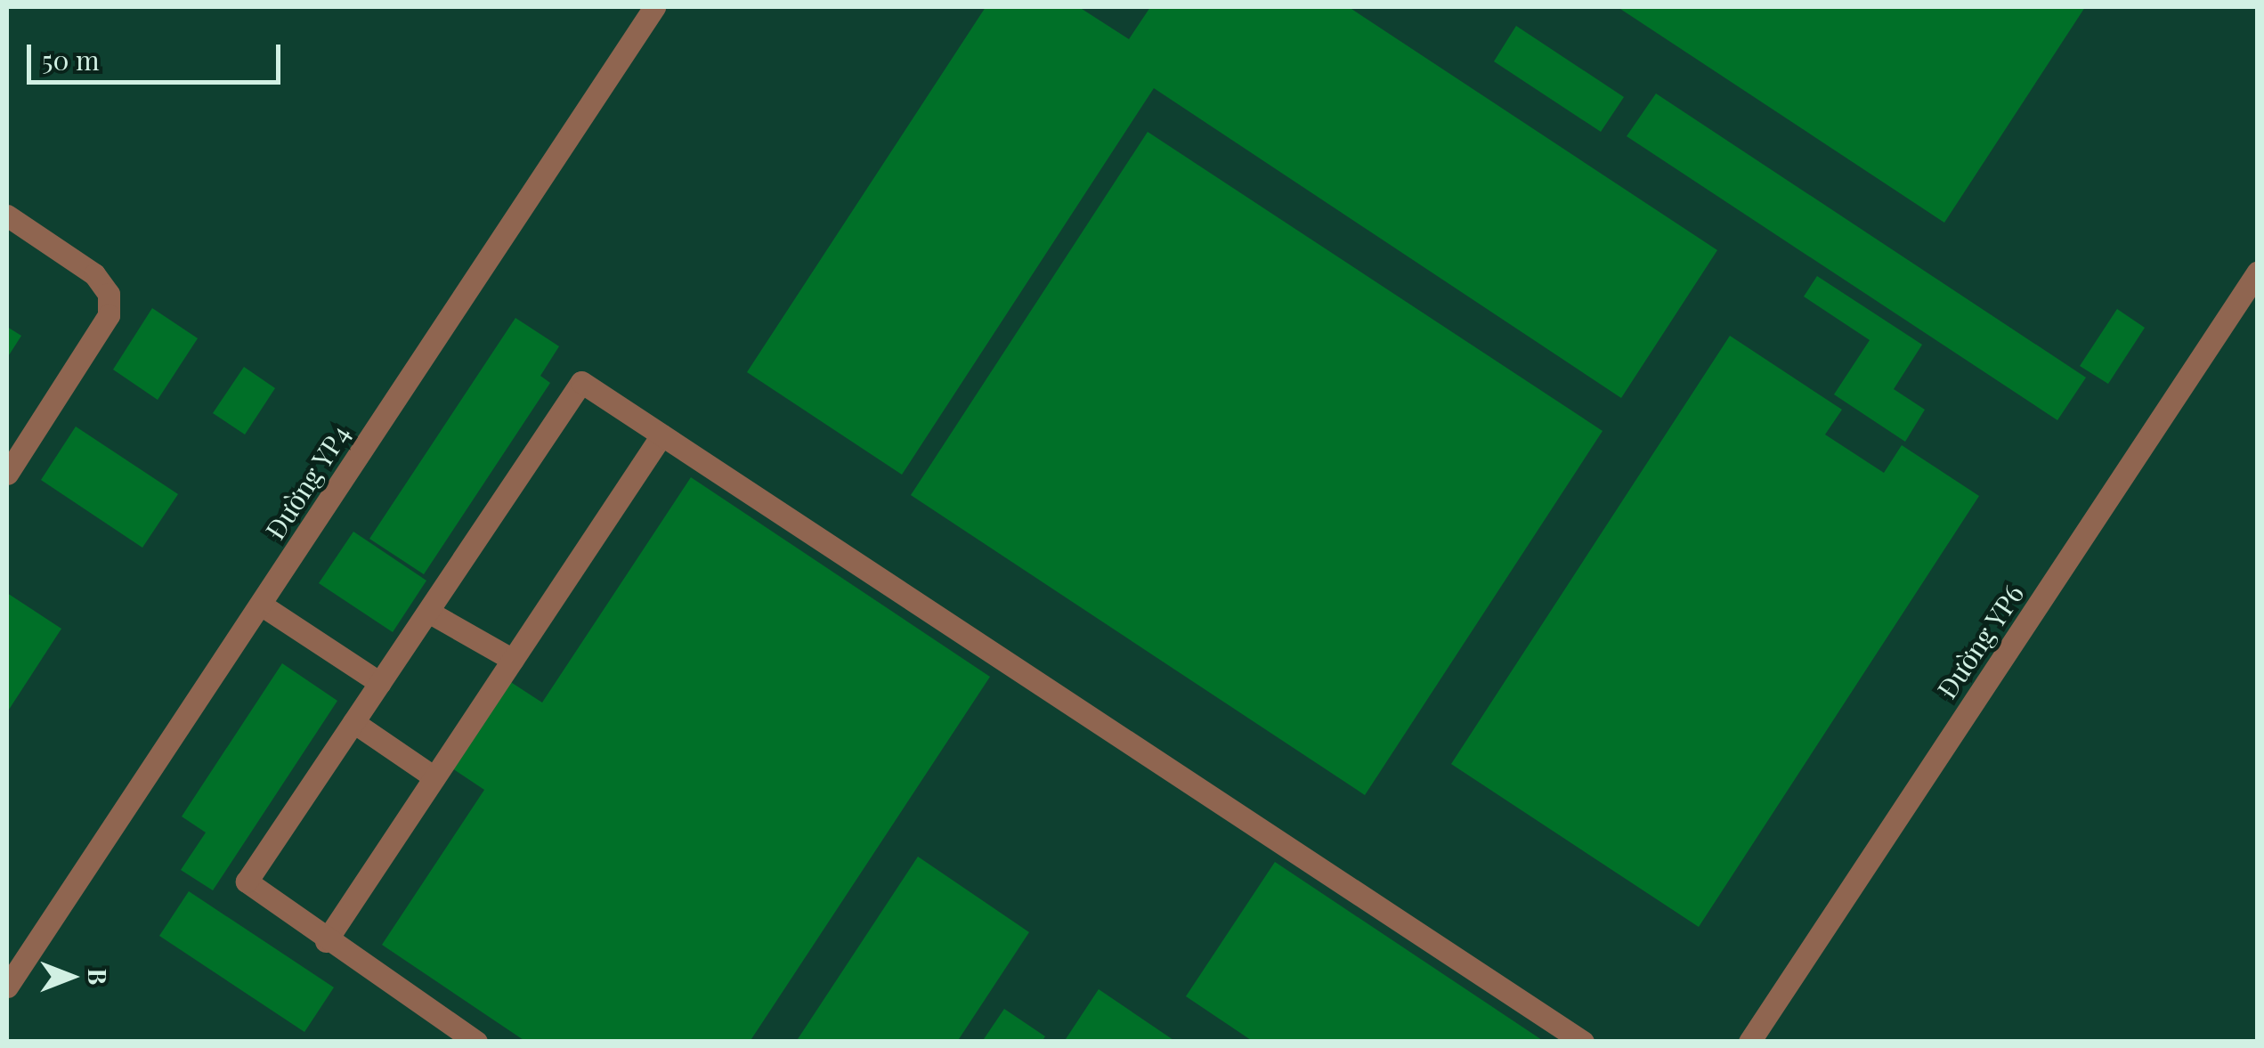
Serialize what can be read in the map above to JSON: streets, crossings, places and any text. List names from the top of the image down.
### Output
{
  "streets": {
    "street": ["Đường YP4", "Đường YP6"]
  },
  "scale_bar": "50 m",
  "north": "right"
}
